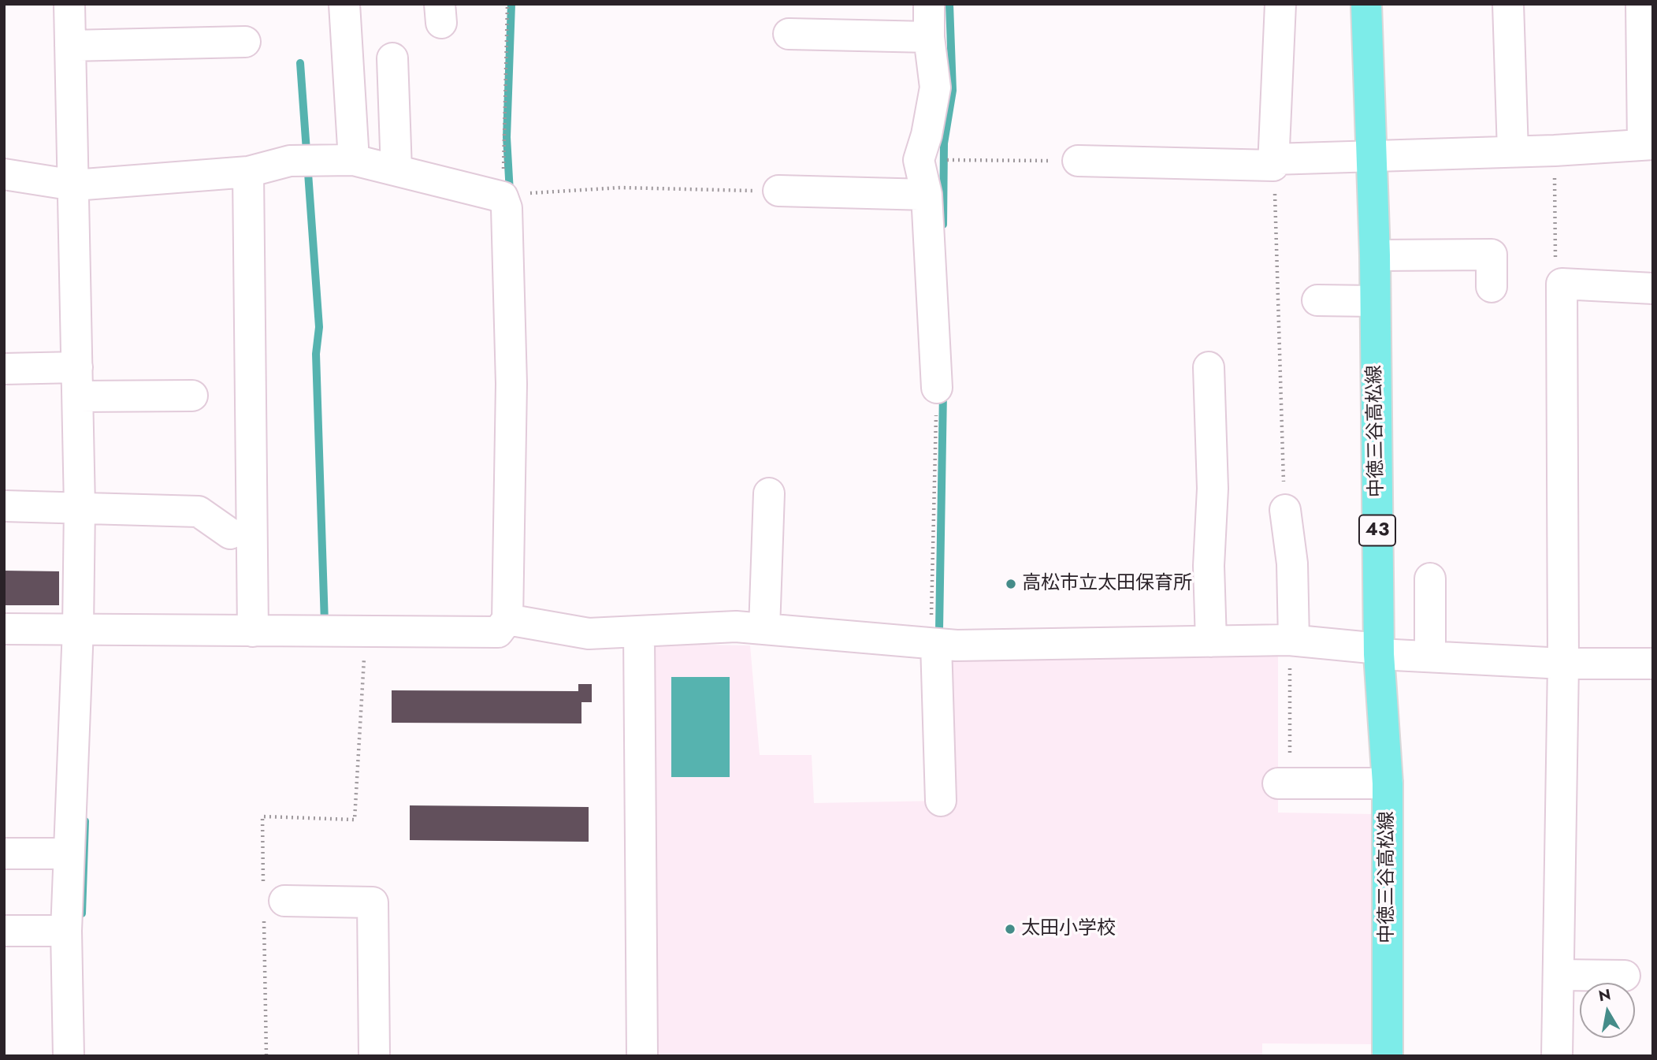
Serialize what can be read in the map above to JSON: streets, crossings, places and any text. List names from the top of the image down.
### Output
{
  "streets": {
    "main road": ["中徳三谷高松線", "43"]
  },
  "places": ["高松市立太田保育所", "太田小学校"],
  "north": "top"
}
